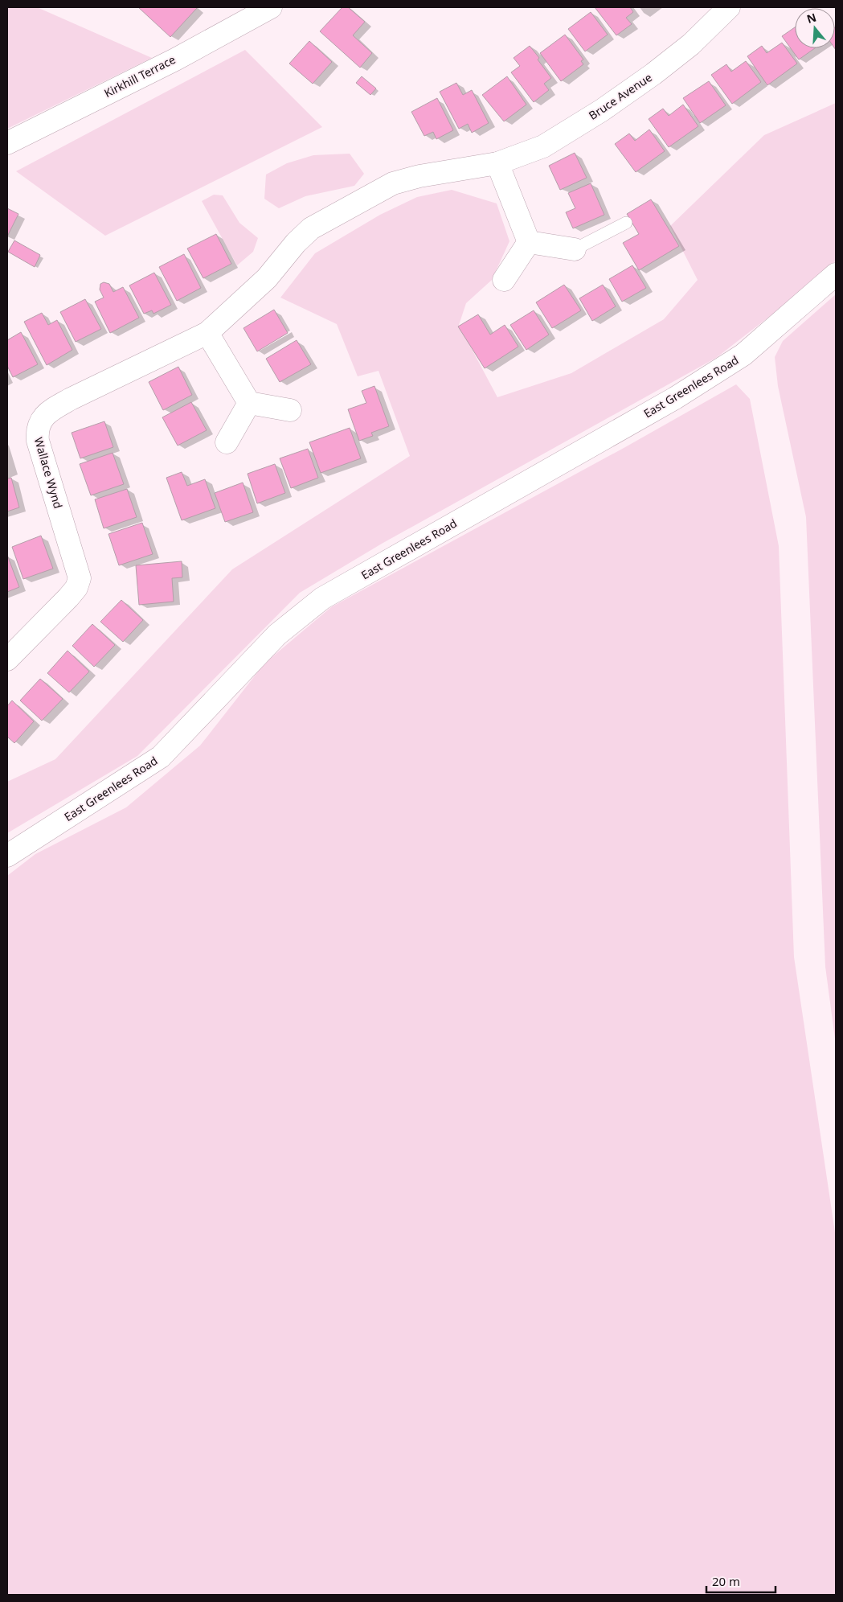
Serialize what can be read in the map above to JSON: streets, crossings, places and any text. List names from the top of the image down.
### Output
{
  "streets": {
    "street": [
      "Kirkhill Terrace",
      "Bruce Avenue",
      "East Greenlees Road",
      "Wallace Wynd"
    ]
  },
  "crossings": [
    ["Bruce Avenue", "Wallace Wynd"]
  ],
  "scale_bar": "20 m",
  "north": "top"
}
